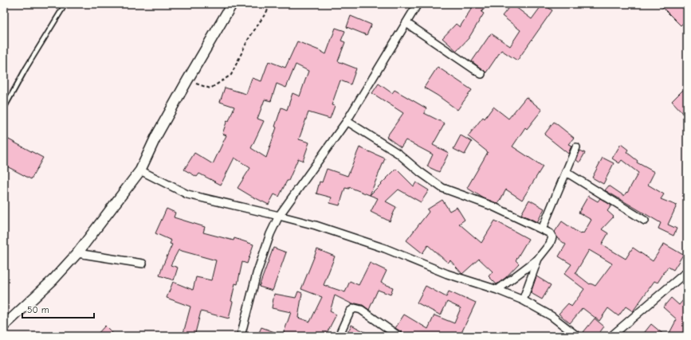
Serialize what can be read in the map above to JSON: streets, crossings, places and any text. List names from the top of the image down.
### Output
{
  "scale_bar": "50 m"
}
